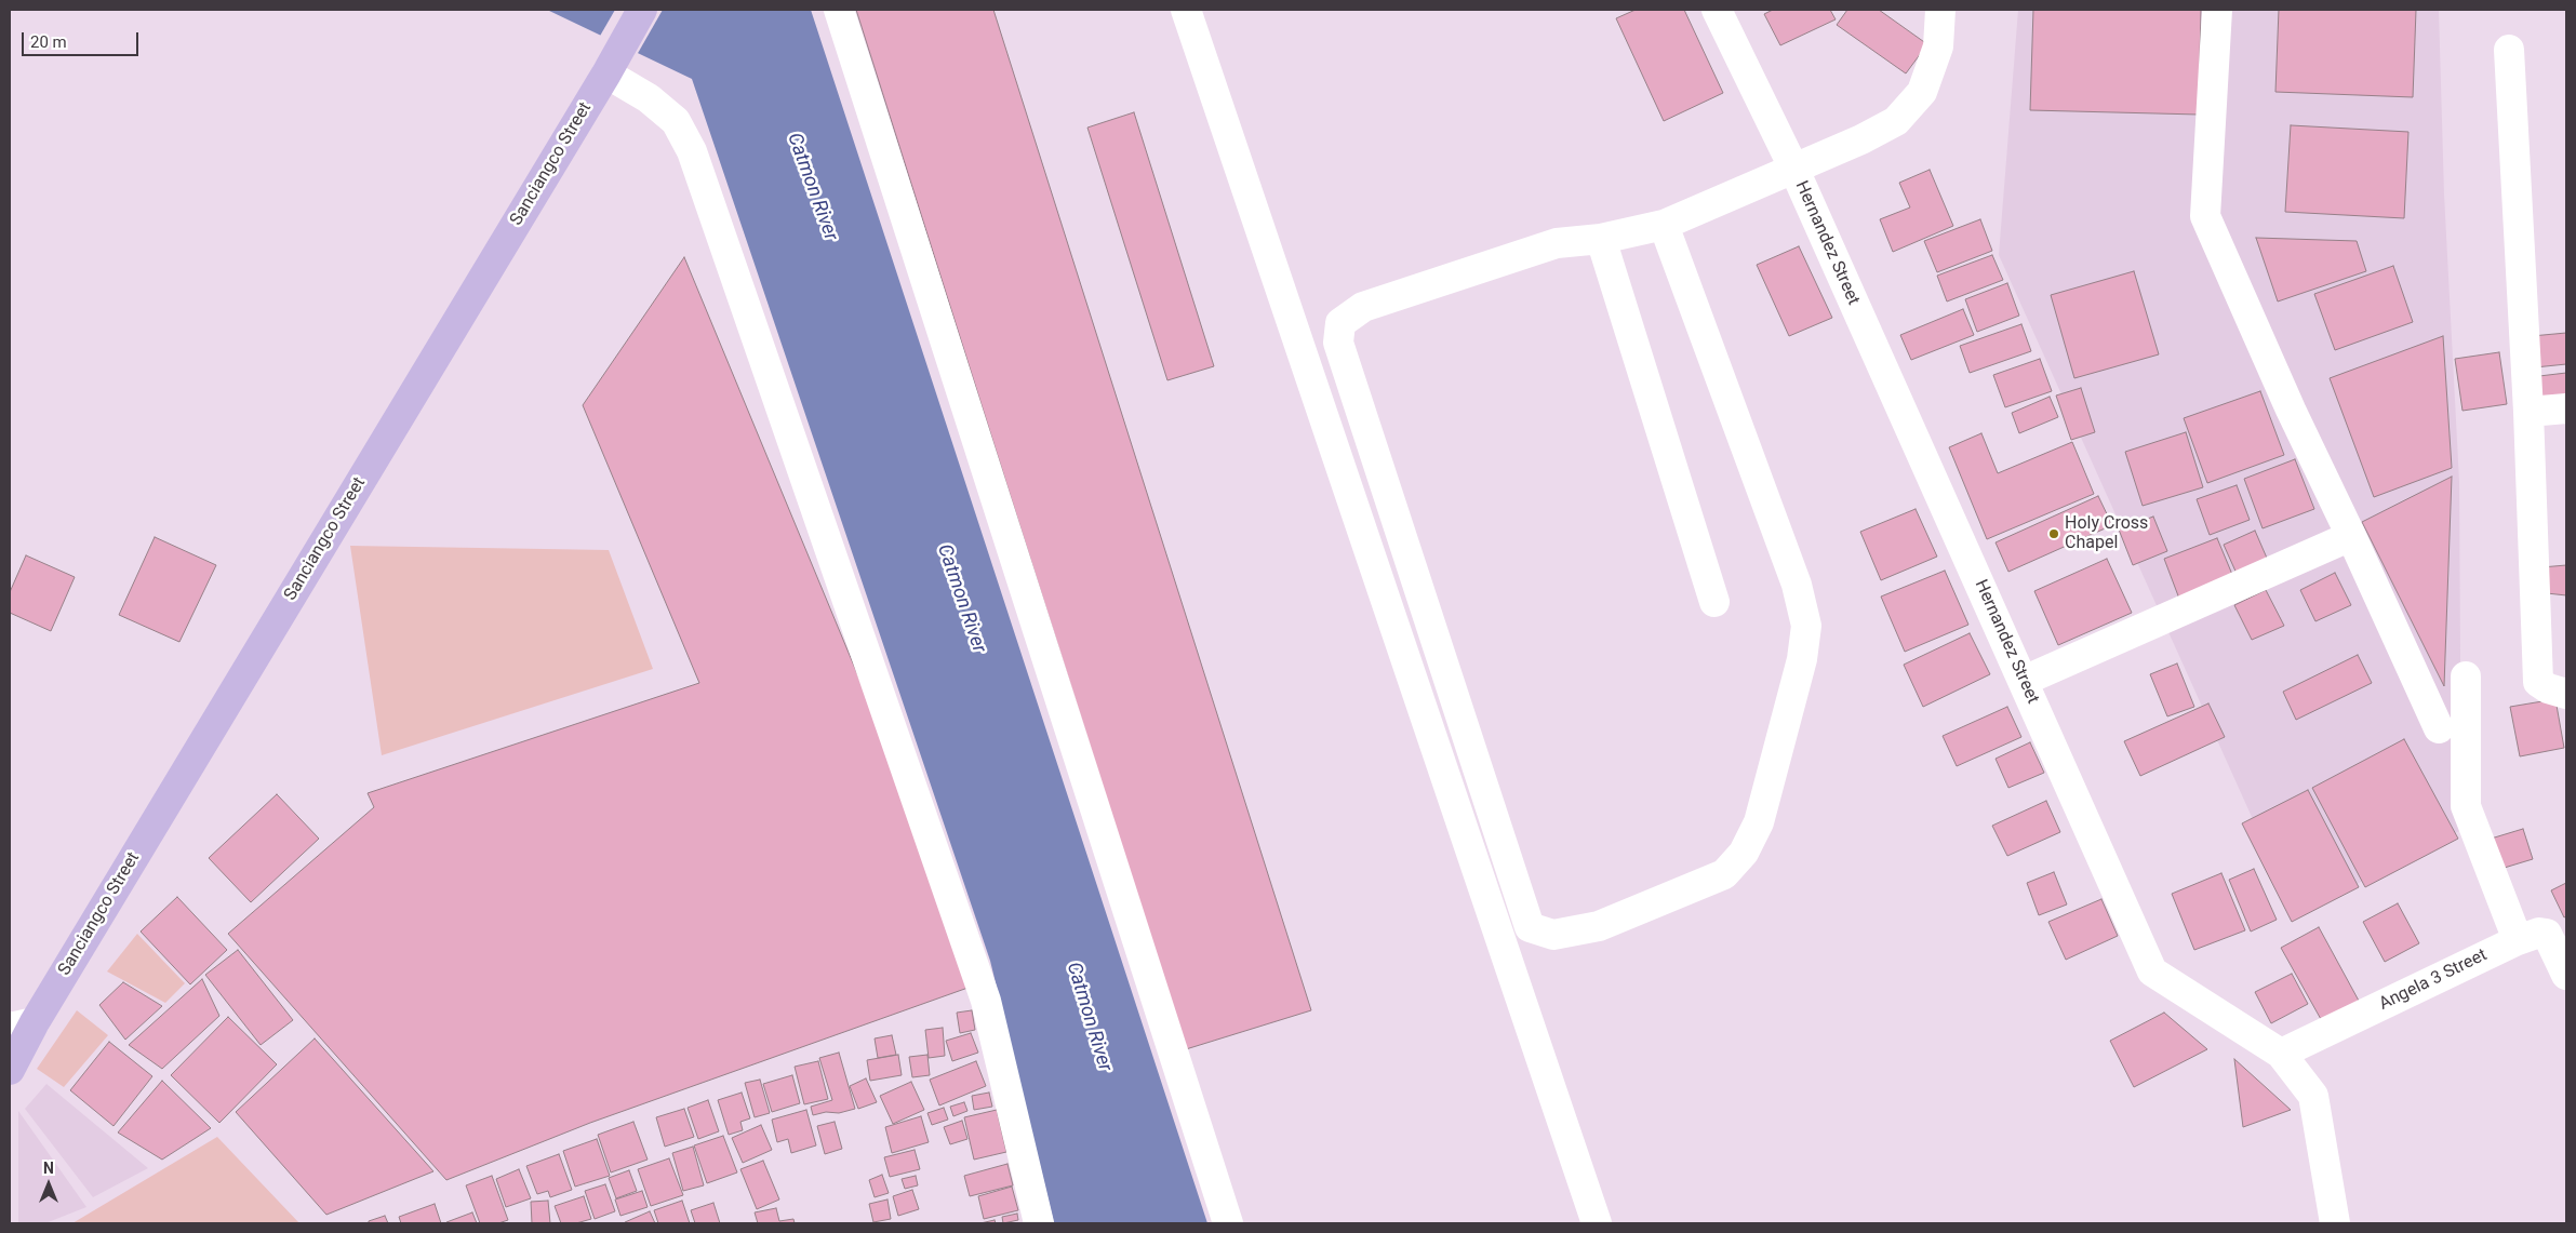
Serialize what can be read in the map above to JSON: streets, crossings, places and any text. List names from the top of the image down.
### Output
{
  "streets": {
    "main road": ["Sanciangco Street"],
    "street": ["Hernandez Street", "Angela 3 Street"]
  },
  "crossings": [
    ["Hernandez Street", "Angela 3 Street"]
  ],
  "water": ["Catmon River"],
  "places": ["Holy Cross Chapel"],
  "scale_bar": "20 m",
  "north": "top"
}
